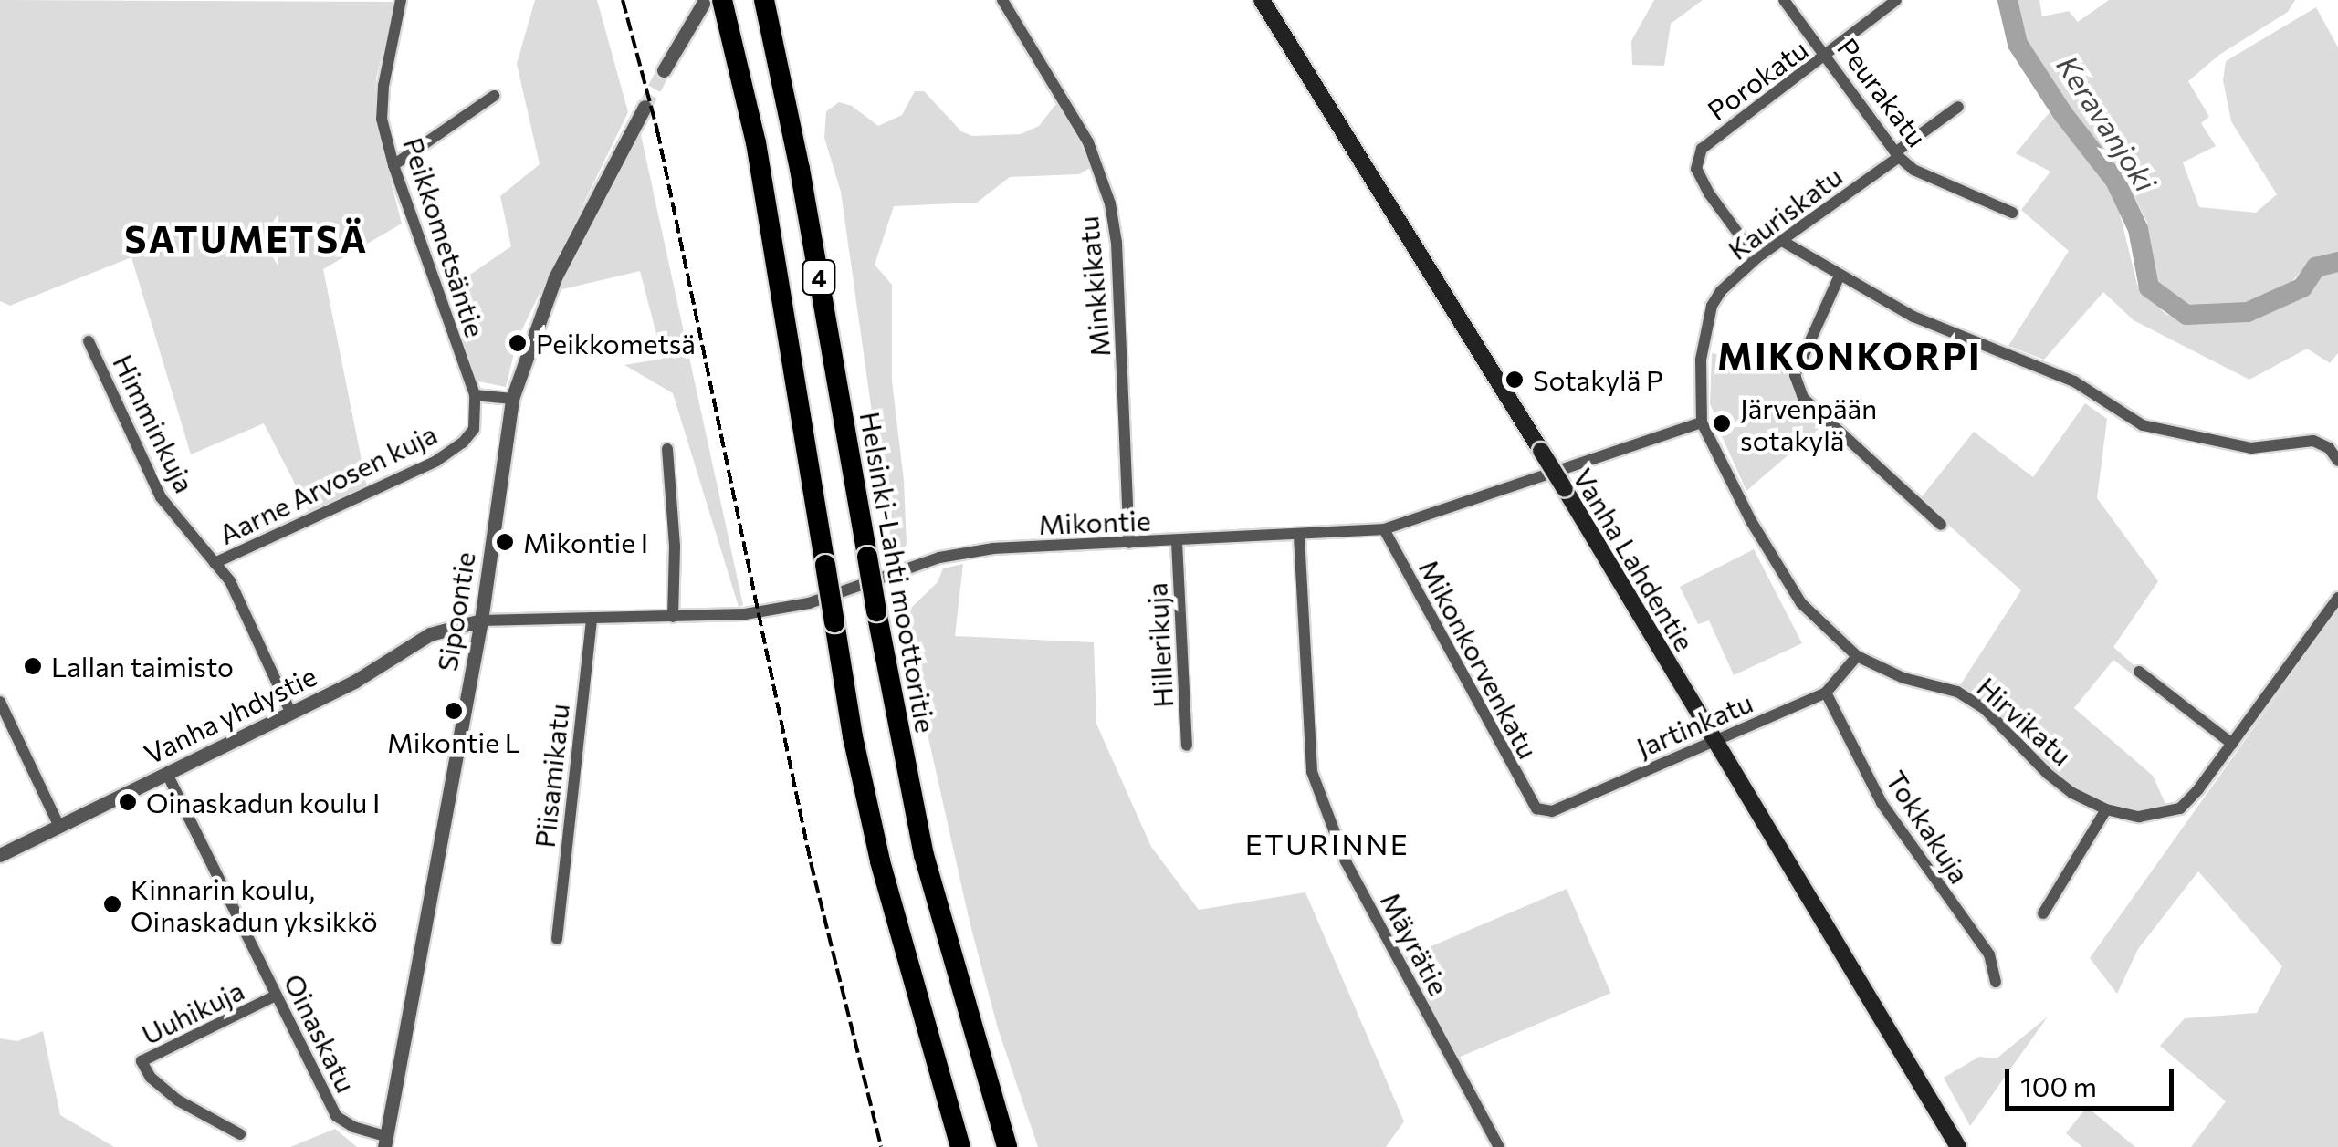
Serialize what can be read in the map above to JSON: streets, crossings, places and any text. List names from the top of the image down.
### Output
{
  "streets": {
    "highway": ["4", "Helsinki-Lahti moottoritie"],
    "main road": ["Vanha Lahdentie"],
    "street": [
      "Porokatu",
      "Peurakatu",
      "Kauriskatu",
      "Peikkometsäntie",
      "Minkkikatu",
      "Himminkuja",
      "Aarne Arvosen kuja",
      "Mikontie",
      "Sipoontie",
      "Hillerikuja",
      "Mikonkorvenkatu",
      "Vanha yhdystie",
      "Hirvikatu",
      "Jartinkatu",
      "Piisamikatu",
      "Tokkakuja",
      "Mäyrätie",
      "Uuhikuja",
      "Oinaskatu"
    ]
  },
  "crossings": [
    ["Porokatu", "Peurakatu"],
    ["Porokatu", "Kauriskatu"],
    ["Peurakatu", "Kauriskatu"],
    ["Kauriskatu", "Mikontie"],
    ["Kauriskatu", "Hirvikatu"],
    ["Peikkometsäntie", "Aarne Arvosen kuja"],
    ["Minkkikatu", "Mikontie"],
    ["Himminkuja", "Aarne Arvosen kuja"],
    ["Himminkuja", "Vanha yhdystie"],
    ["Mikontie", "Sipoontie"],
    ["Mikontie", "Hillerikuja"],
    ["Mikontie", "Mikonkorvenkatu"],
    ["Mikontie", "Vanha yhdystie"],
    ["Mikontie", "Hirvikatu"],
    ["Mikontie", "Piisamikatu"],
    ["Mikontie", "Mäyrätie"],
    ["Vanha Lahdentie", "Jartinkatu"],
    ["Sipoontie", "Vanha yhdystie"],
    ["Sipoontie", "Oinaskatu"],
    ["Mikonkorvenkatu", "Jartinkatu"],
    ["Vanha yhdystie", "Oinaskatu"],
    ["Hirvikatu", "Jartinkatu"],
    ["Jartinkatu", "Tokkakuja"],
    ["Uuhikuja", "Oinaskatu"]
  ],
  "districts": ["SATUMETSÄ", "MIKONKORPI", "ETURINNE"],
  "water": ["Keravanjoki"],
  "places": [
    "Peikkometsä",
    "Sotakylä P",
    "Järvenpään sotakylä",
    "Mikontie I",
    "Lallan taimisto",
    "Mikontie L",
    "Oinaskadun koulu I",
    "Kinnarin koulu, Oinaskadun yksikkö"
  ],
  "scale_bar": "100 m"
}
